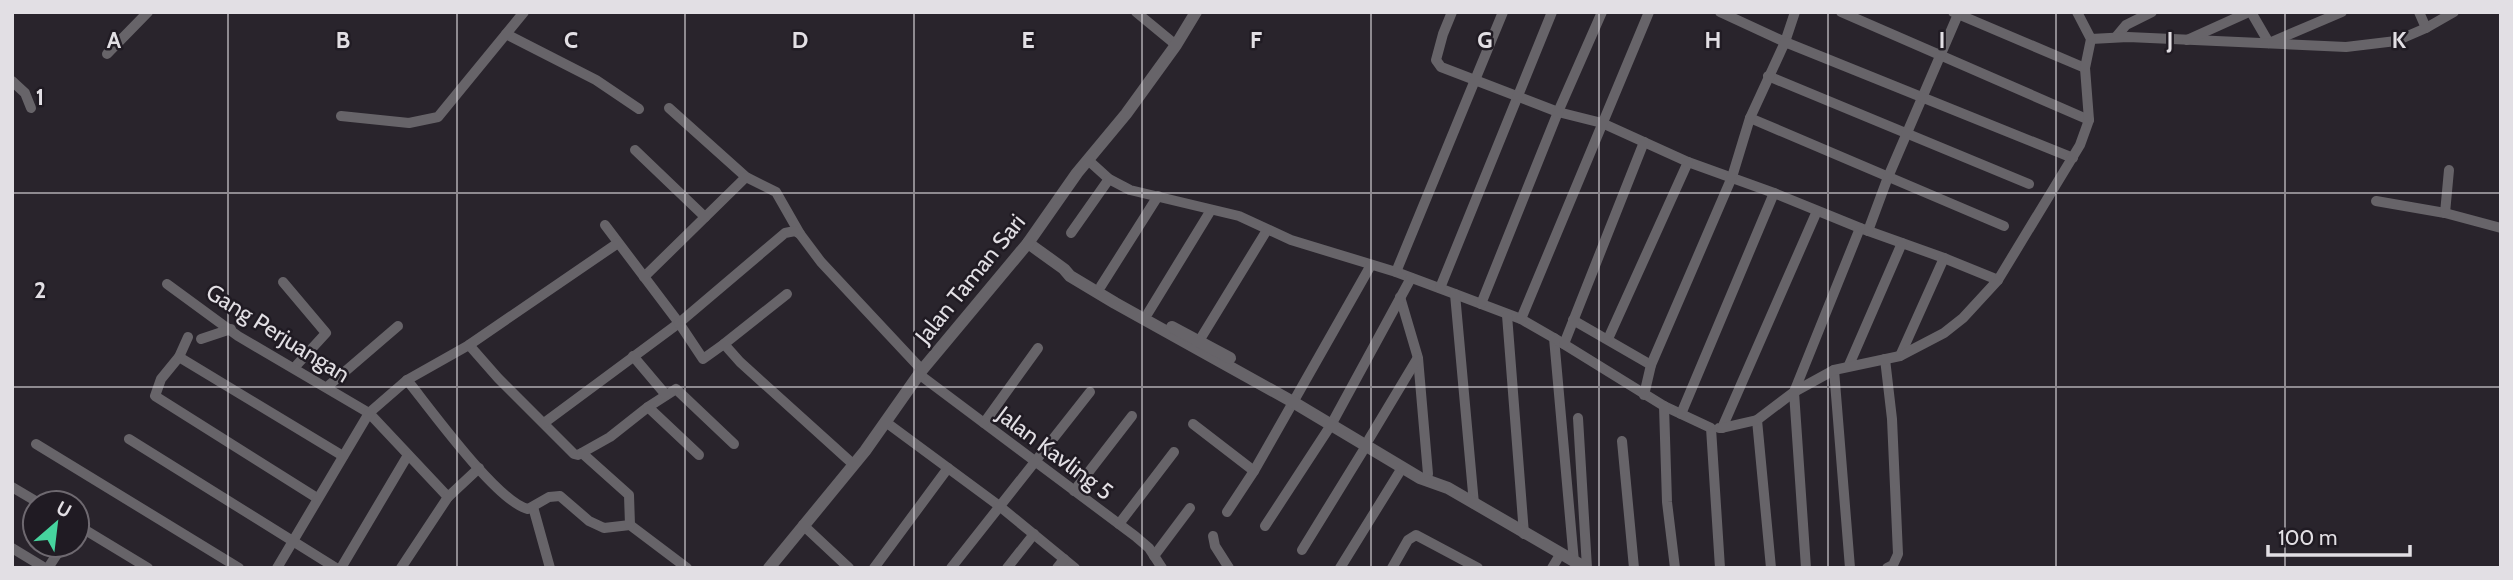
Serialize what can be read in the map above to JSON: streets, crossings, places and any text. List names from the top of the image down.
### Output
{
  "streets": {
    "street": ["Jalan Taman Sari", "Gang Perjuangan", "Jalan Kavling 5"]
  },
  "crossings": [
    ["Jalan Taman Sari", "Jalan Kavling 5"]
  ],
  "scale_bar": "100 m",
  "north": "top right",
  "grid": {
    "columns": [
      "A",
      "B",
      "C",
      "D",
      "E",
      "F",
      "G",
      "H",
      "I",
      "J",
      "K"
    ],
    "rows": ["1", "2"]
  }
}
